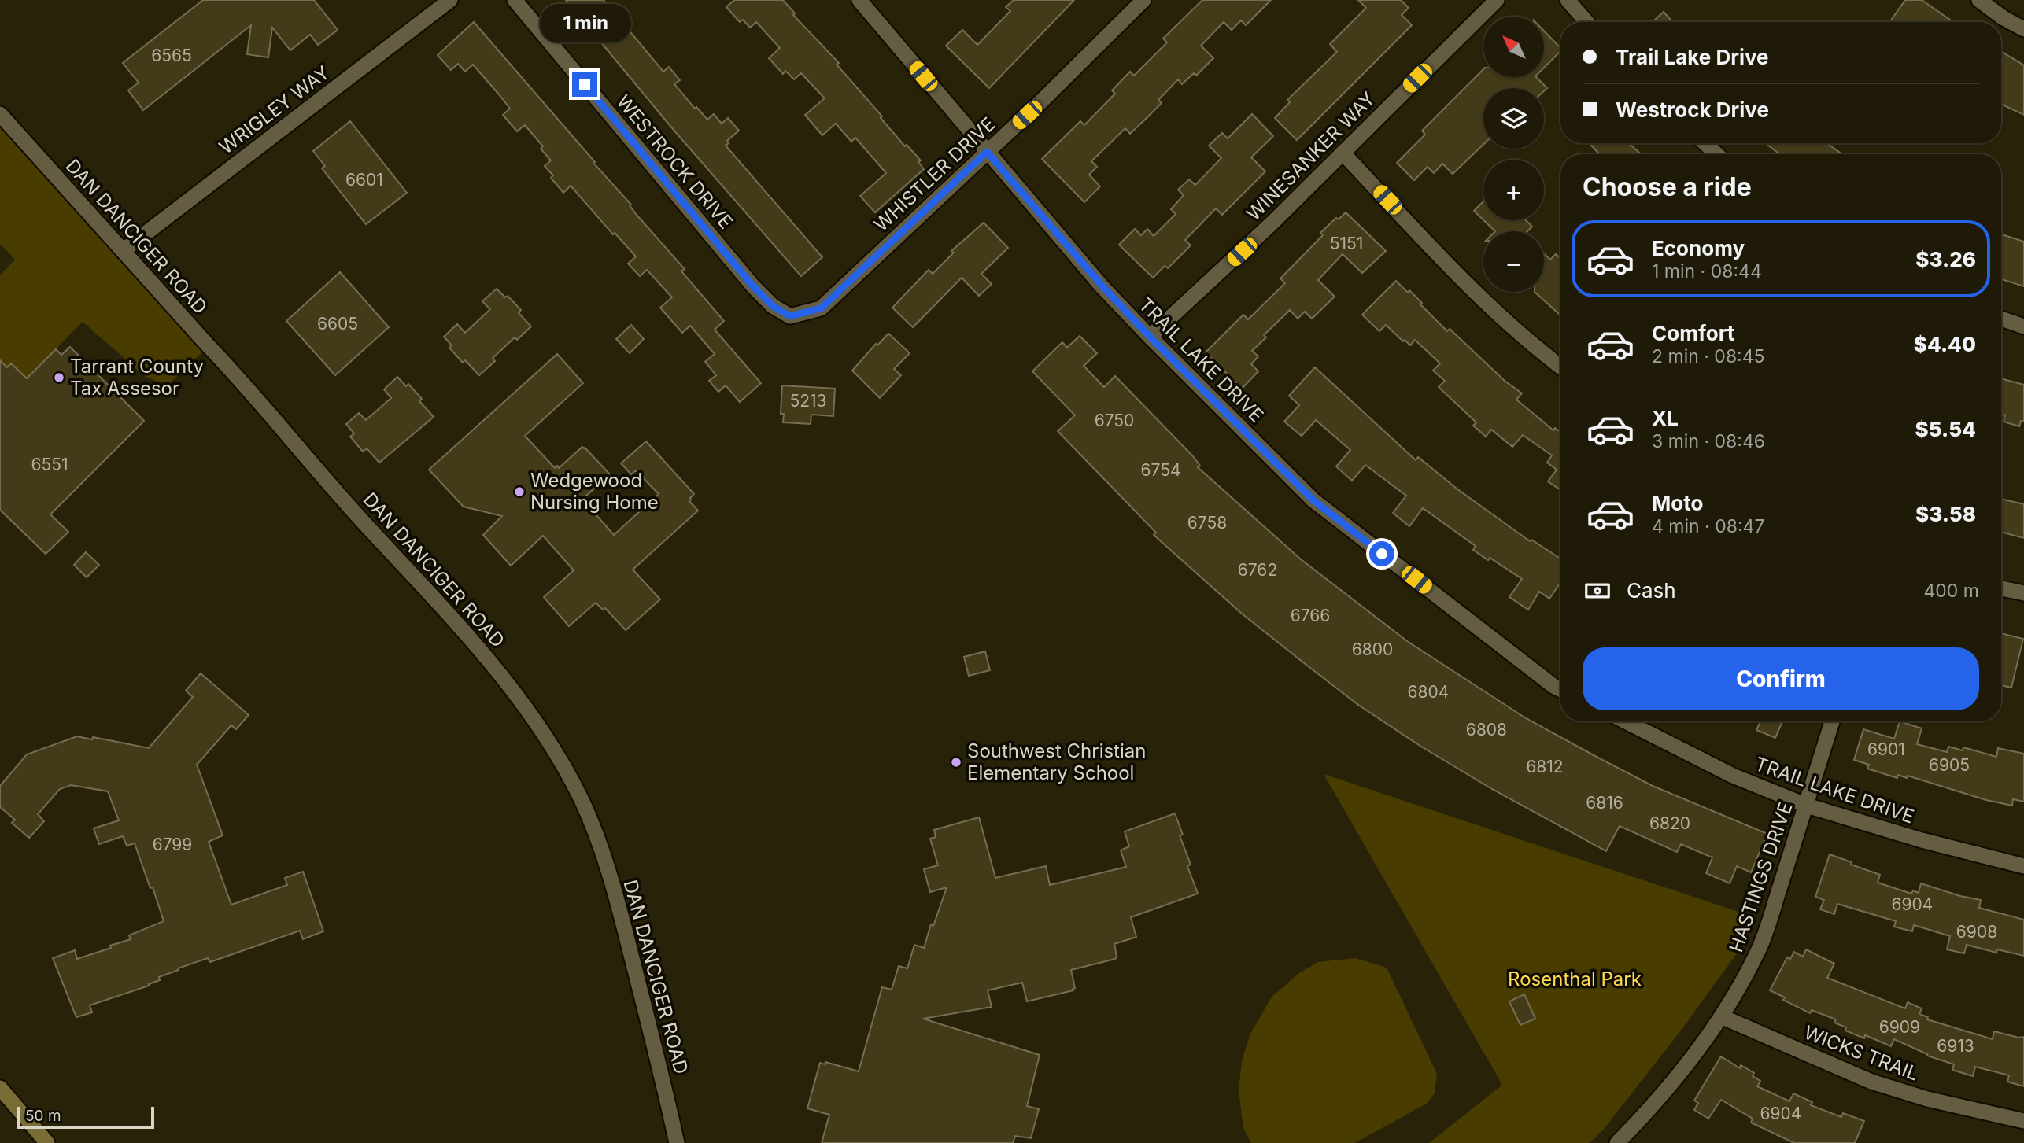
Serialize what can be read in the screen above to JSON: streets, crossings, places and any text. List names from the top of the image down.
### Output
{
  "streets": {
    "street": [
      "WRIGLEY WAY",
      "WINESANKER WAY",
      "WESTROCK DRIVE",
      "WHISTLER DRIVE",
      "DAN DANCIGER ROAD",
      "TRAIL LAKE DRIVE",
      "HASTINGS DRIVE",
      "WICKS TRAIL"
    ]
  },
  "crossings": [
    ["WRIGLEY WAY", "DAN DANCIGER ROAD"],
    ["WINESANKER WAY", "TRAIL LAKE DRIVE"],
    ["WESTROCK DRIVE", "WHISTLER DRIVE"],
    ["WHISTLER DRIVE", "TRAIL LAKE DRIVE"],
    ["TRAIL LAKE DRIVE", "HASTINGS DRIVE"],
    ["HASTINGS DRIVE", "WICKS TRAIL"]
  ],
  "parks": ["Rosenthal Park"],
  "places": ["Tarrant County Tax Assesor", "Wedgewood Nursing Home", "Southwest Christian Elementary School"],
  "house_numbers": [
    "6565",
    "6601",
    "5151",
    "6605",
    "5213",
    "6750",
    "6551",
    "6754",
    "6758",
    "6762",
    "6766",
    "6800",
    "6804",
    "6808",
    "6901",
    "6905",
    "6812",
    "6816",
    "6820",
    "6799",
    "6904",
    "6908",
    "6909",
    "6913",
    "6904"
  ],
  "scale_bar": "50 m",
  "north": "top left",
  "page": {
    "bubble": "1 min",
    "map_buttons": ["+", "−"],
    "banner": ["Trail Lake Drive", "Westrock Drive"],
    "heading": "Choose a ride",
    "list": [
      {
        "name": "Economy",
        "note": "1 min · 08:44",
        "value": "$3.26"
      },
      {
        "name": "Comfort",
        "note": "2 min · 08:45",
        "value": "$4.40"
      },
      {
        "name": "XL",
        "note": "3 min · 08:46",
        "value": "$5.54"
      },
      {
        "name": "Moto",
        "note": "4 min · 08:47",
        "value": "$3.58"
      }
    ],
    "pay": ["Cash", "400 m"],
    "buttons": "Confirm",
    "scale": "50 m"
  }
}
